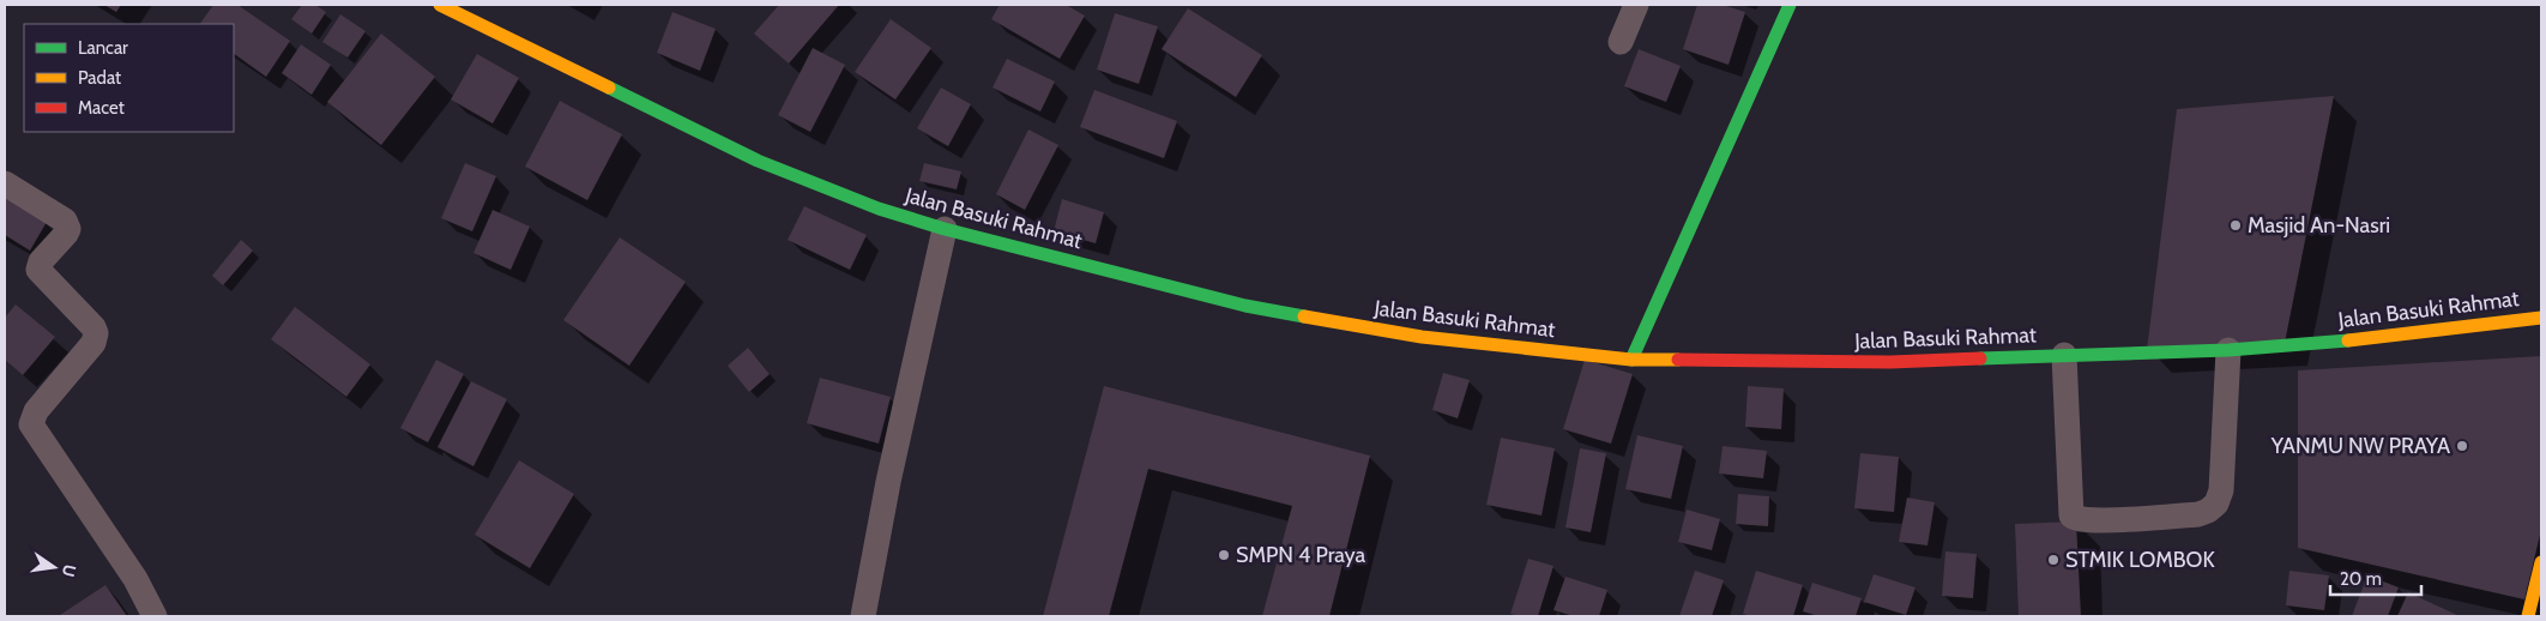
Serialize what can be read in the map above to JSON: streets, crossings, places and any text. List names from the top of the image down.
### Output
{
  "streets": {
    "main road": ["Jalan Basuki Rahmat"]
  },
  "places": [
    "Masjid An-Nasri",
    "YANMU NW PRAYA",
    "SMPN 4 Praya",
    "STMIK LOMBOK"
  ],
  "legend": ["Lancar", "Padat", "Macet"],
  "scale_bar": "20 m",
  "north": "right"
}
